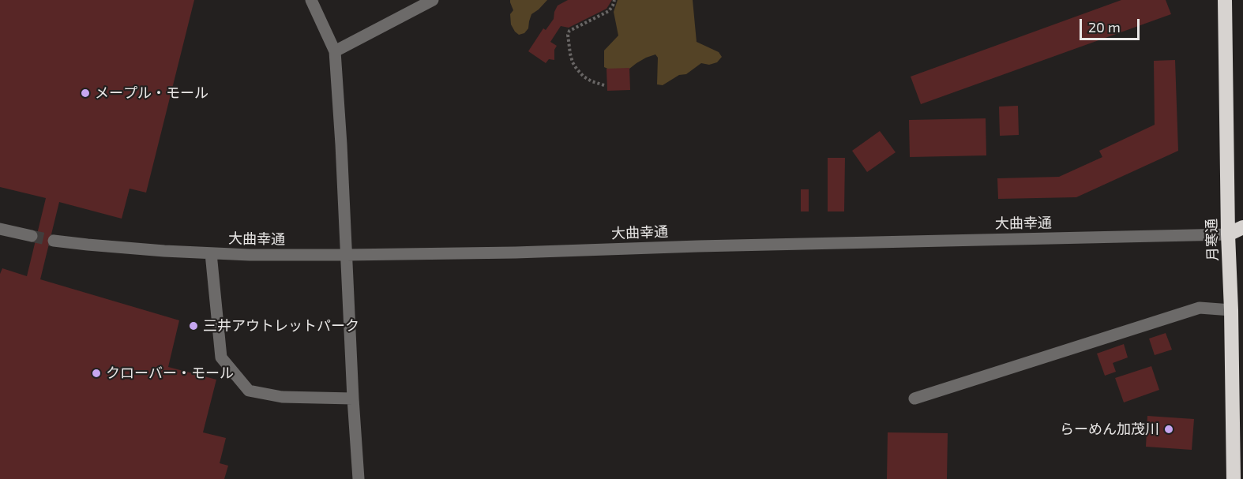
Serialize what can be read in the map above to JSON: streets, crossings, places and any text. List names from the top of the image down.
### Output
{
  "streets": {
    "highway": ["月寒通"],
    "street": ["大曲幸通"]
  },
  "crossings": [
    ["大曲幸通", "月寒通"]
  ],
  "places": [
    "メープル・モール",
    "三井アウトレットパーク",
    "クローバー・モール",
    "らーめん加茂川"
  ],
  "scale_bar": "20 m"
}
